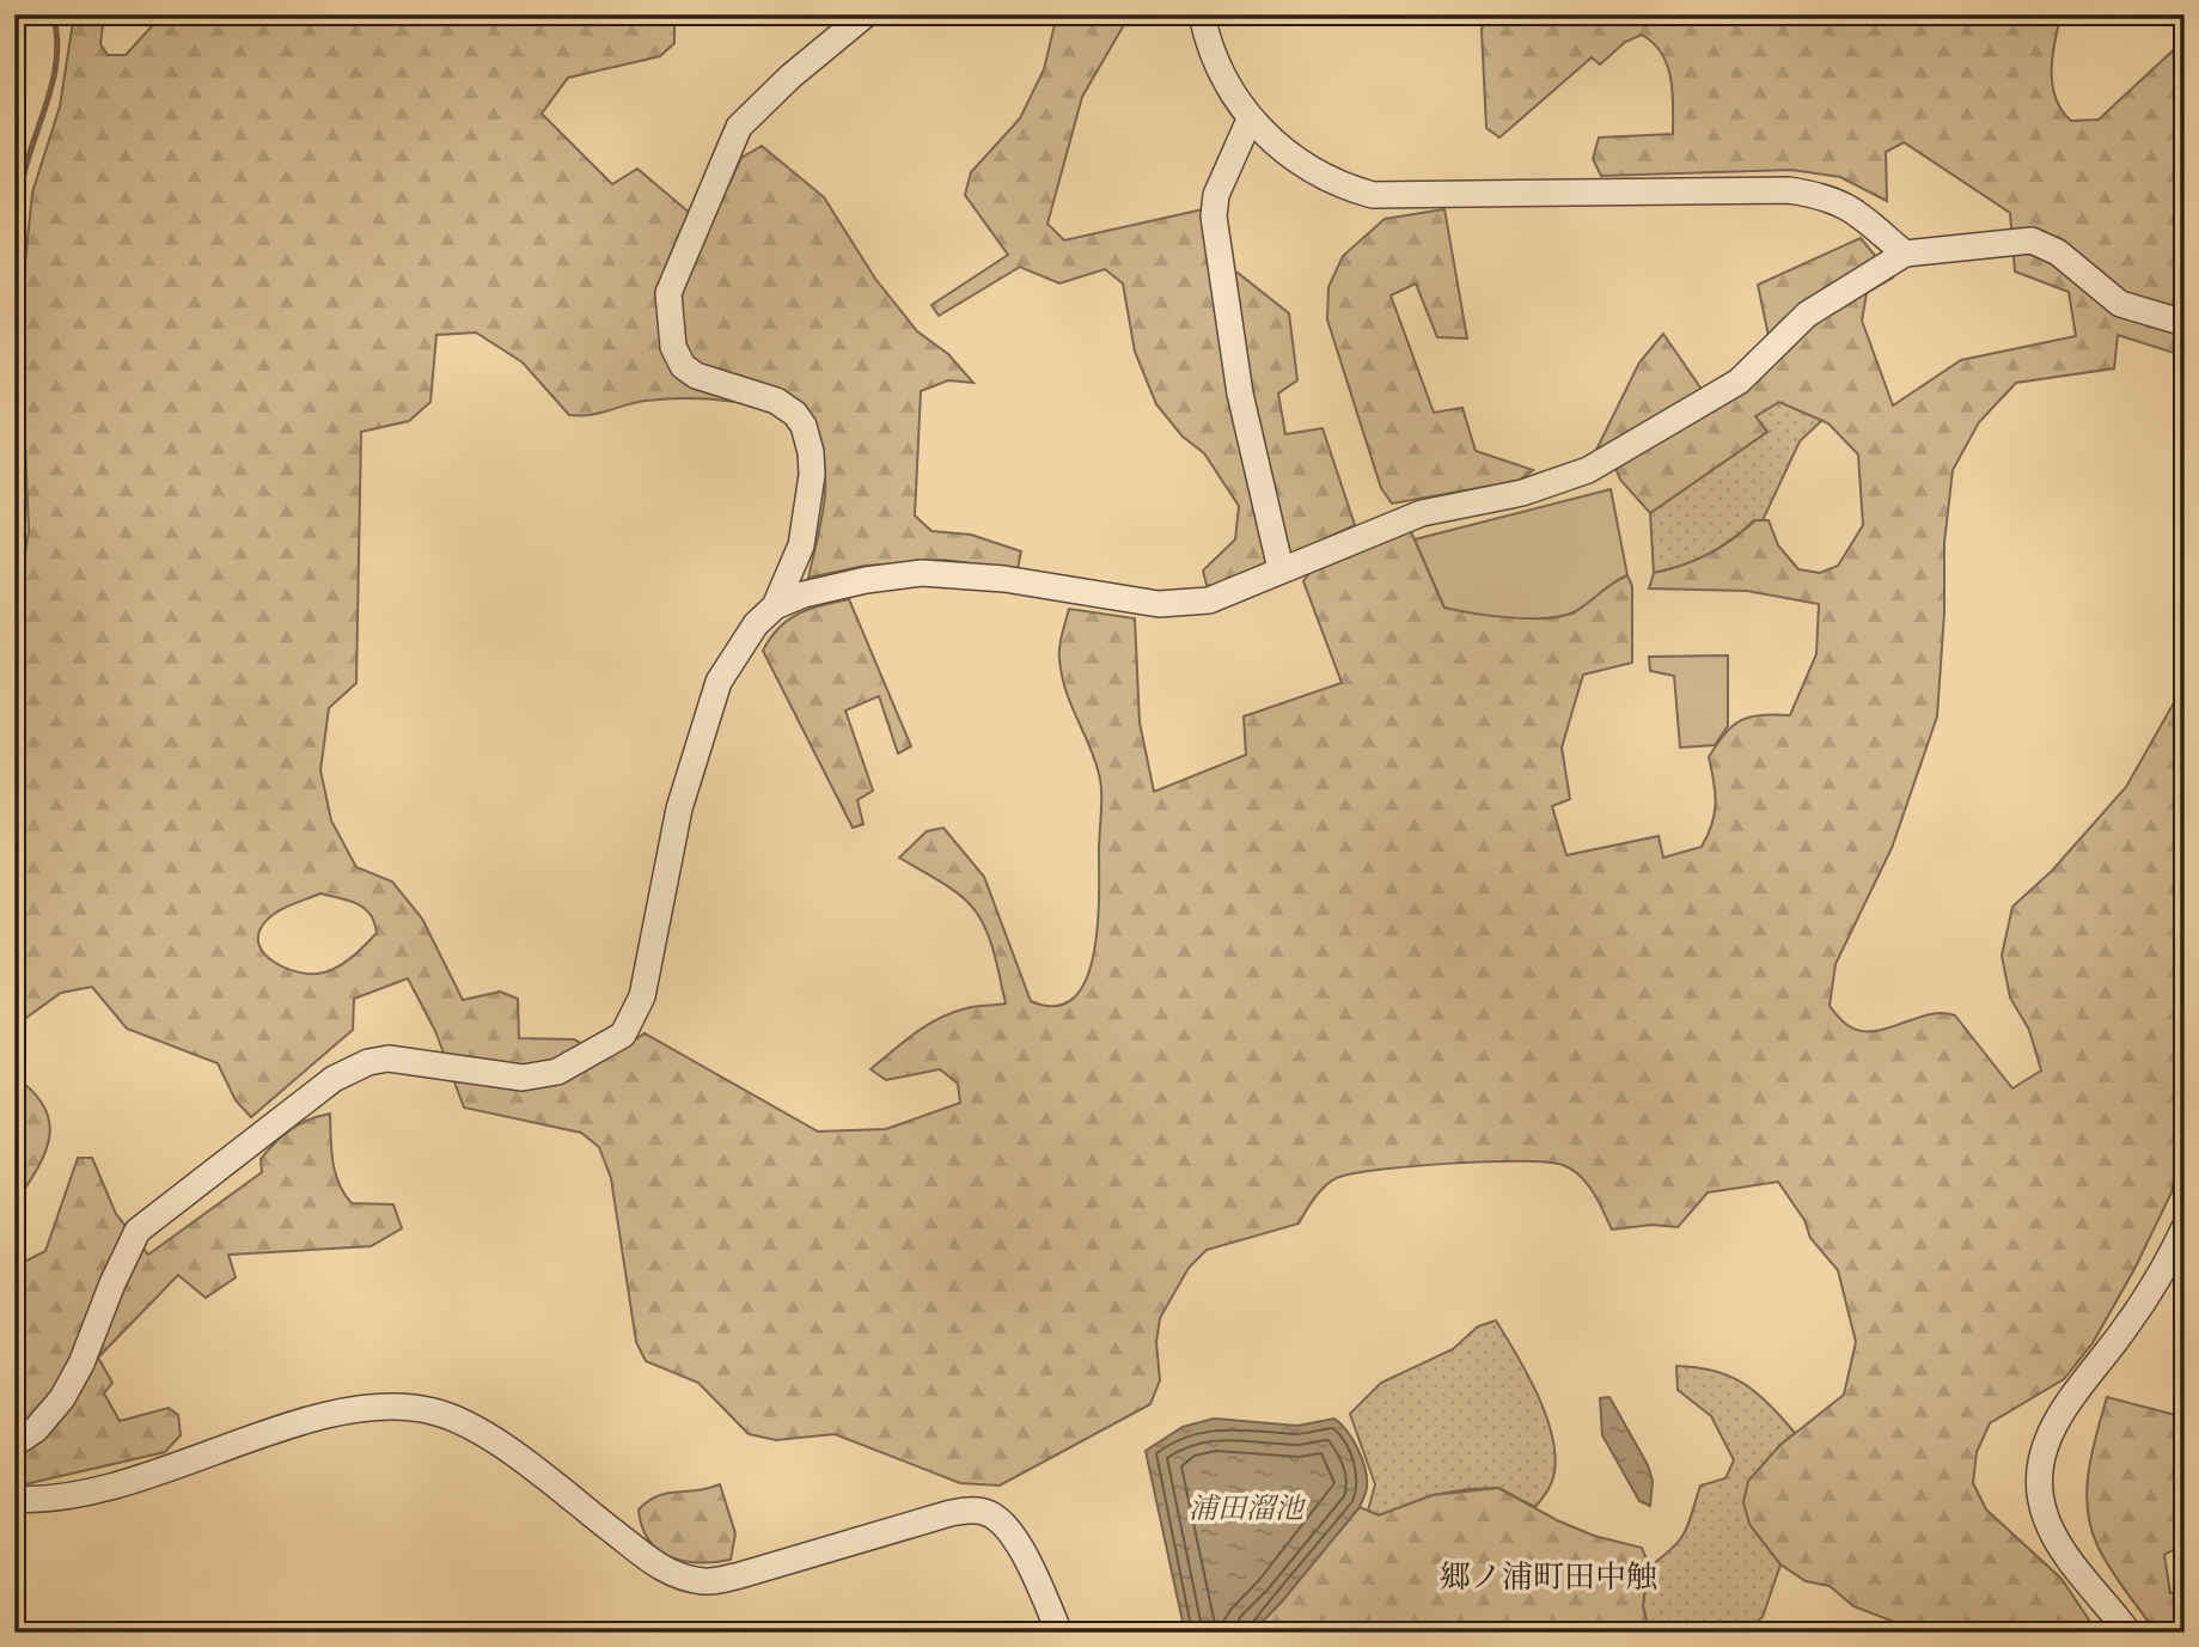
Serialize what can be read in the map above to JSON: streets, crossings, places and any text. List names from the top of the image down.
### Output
{
  "districts": ["郷ノ浦町田中触"],
  "water": ["浦田溜池"]
}
